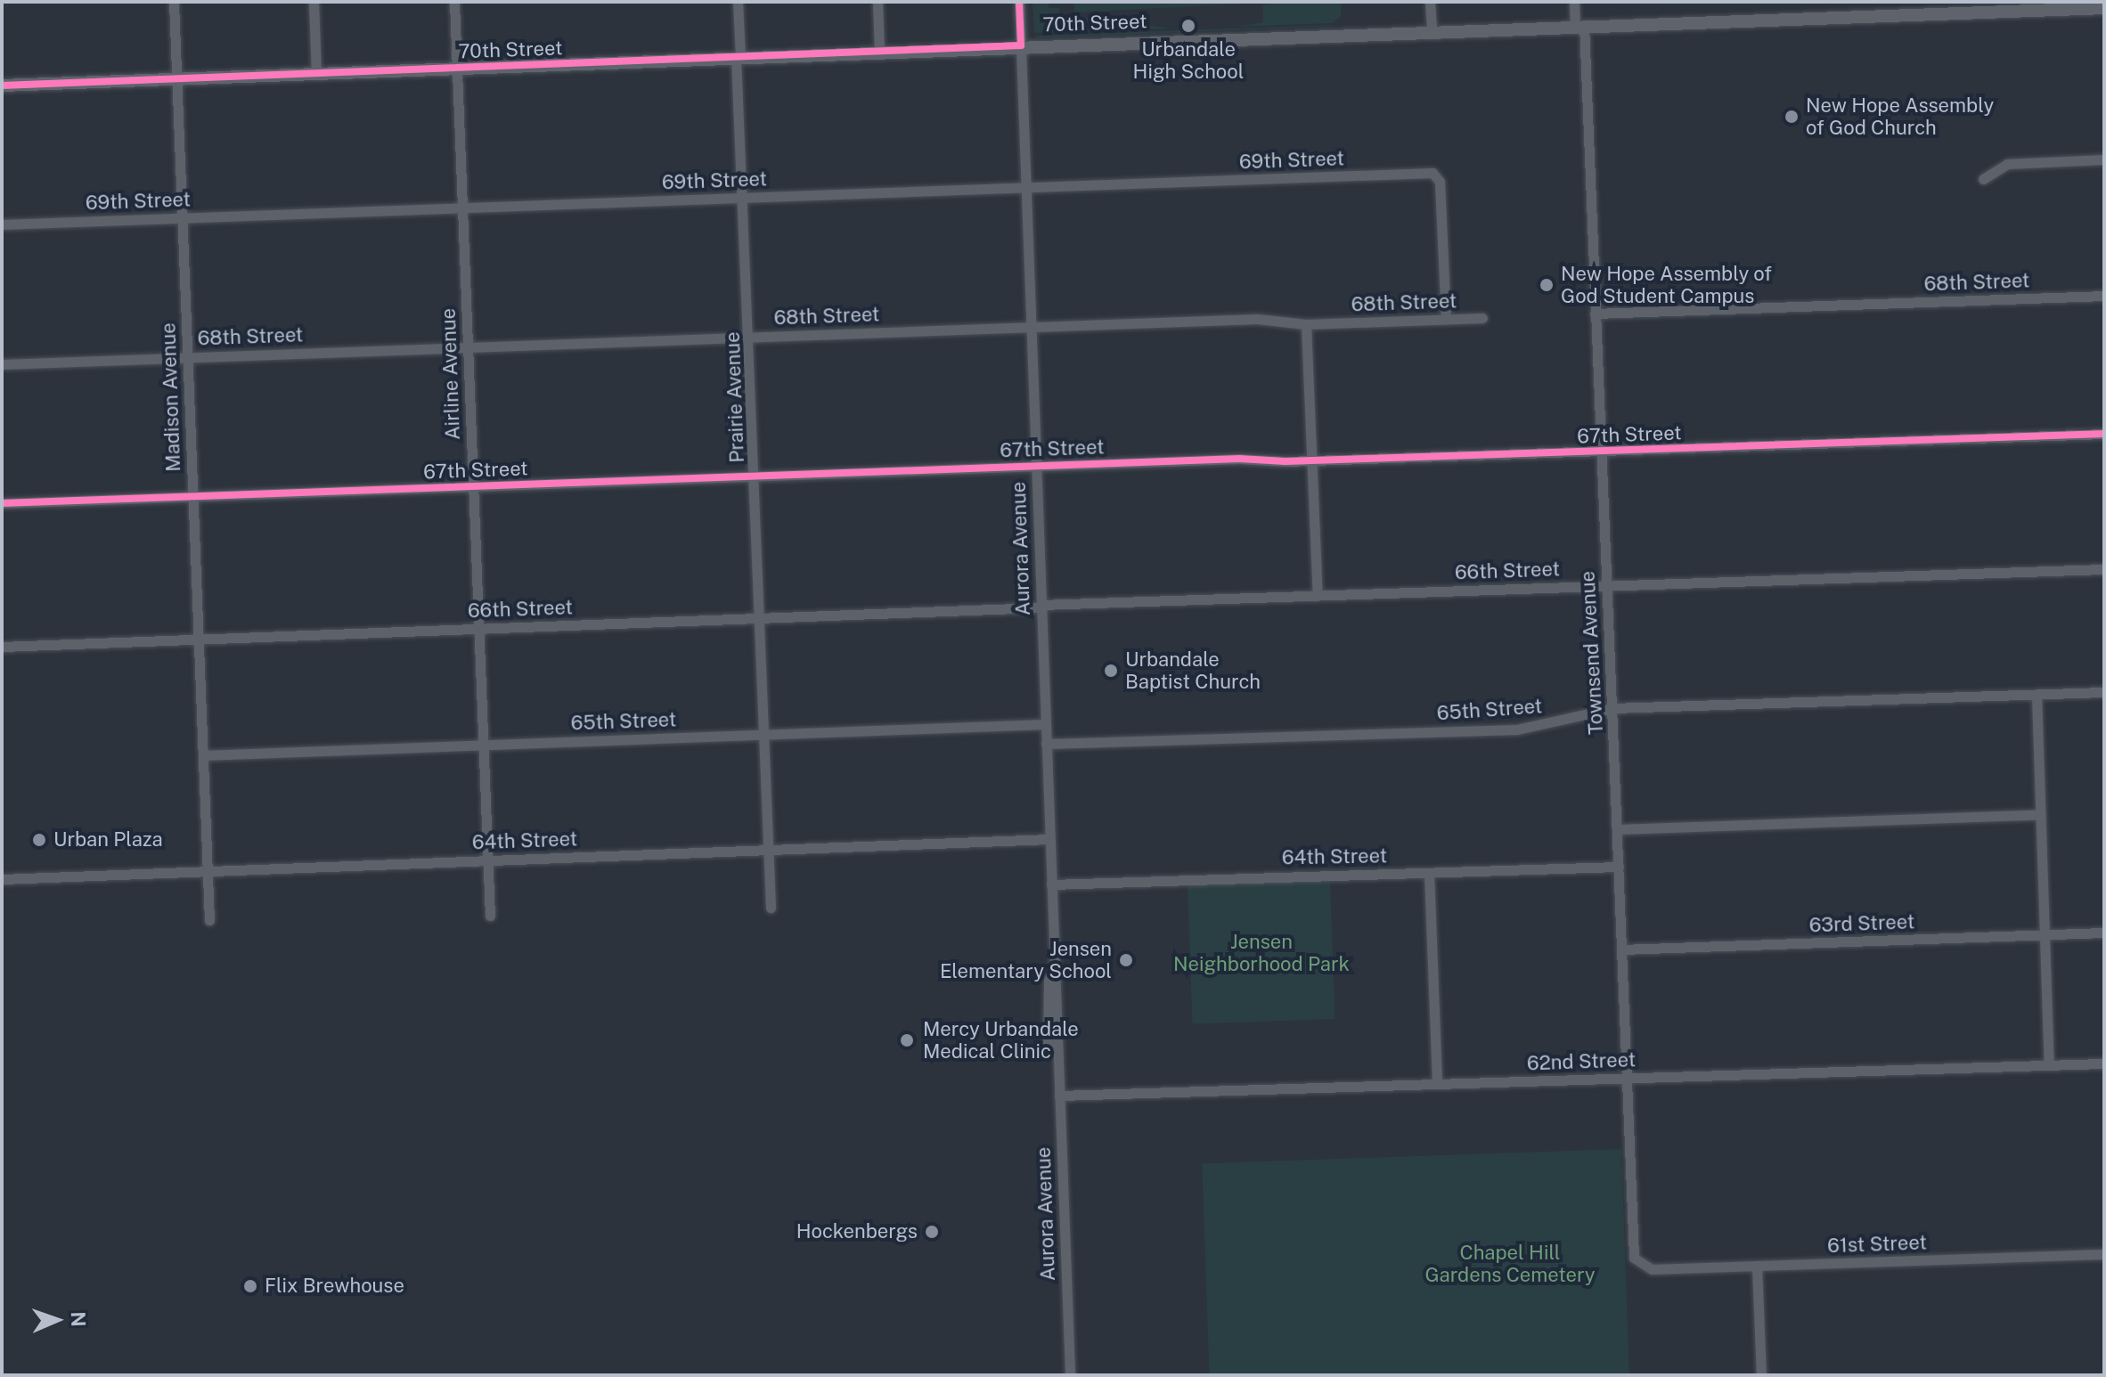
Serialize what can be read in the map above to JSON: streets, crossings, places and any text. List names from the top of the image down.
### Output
{
  "streets": {
    "main road": ["70th Street"],
    "street": [
      "69th Street",
      "68th Street",
      "Airline Avenue",
      "Madison Avenue",
      "Prairie Avenue",
      "67th Street",
      "Aurora Avenue",
      "66th Street",
      "Townsend Avenue",
      "65th Street",
      "64th Street",
      "63rd Street",
      "62nd Street",
      "61st Street"
    ]
  },
  "crossings": [
    ["70th Street", "Airline Avenue"],
    ["70th Street", "Madison Avenue"],
    ["70th Street", "Prairie Avenue"],
    ["70th Street", "Aurora Avenue"],
    ["70th Street", "Townsend Avenue"],
    ["69th Street", "68th Street"],
    ["69th Street", "Airline Avenue"],
    ["69th Street", "Madison Avenue"],
    ["69th Street", "Prairie Avenue"],
    ["69th Street", "Aurora Avenue"],
    ["68th Street", "Airline Avenue"],
    ["68th Street", "Madison Avenue"],
    ["68th Street", "Prairie Avenue"],
    ["68th Street", "Aurora Avenue"],
    ["68th Street", "Townsend Avenue"],
    ["Airline Avenue", "67th Street"],
    ["Airline Avenue", "66th Street"],
    ["Airline Avenue", "65th Street"],
    ["Airline Avenue", "64th Street"],
    ["Madison Avenue", "67th Street"],
    ["Madison Avenue", "66th Street"],
    ["Madison Avenue", "65th Street"],
    ["Madison Avenue", "64th Street"],
    ["Prairie Avenue", "67th Street"],
    ["Prairie Avenue", "66th Street"],
    ["Prairie Avenue", "65th Street"],
    ["Prairie Avenue", "64th Street"],
    ["67th Street", "Aurora Avenue"],
    ["67th Street", "Townsend Avenue"],
    ["Aurora Avenue", "66th Street"],
    ["Aurora Avenue", "65th Street"],
    ["Aurora Avenue", "64th Street"],
    ["Aurora Avenue", "62nd Street"],
    ["66th Street", "Townsend Avenue"],
    ["Townsend Avenue", "65th Street"],
    ["Townsend Avenue", "64th Street"],
    ["Townsend Avenue", "63rd Street"],
    ["Townsend Avenue", "62nd Street"],
    ["Townsend Avenue", "61st Street"]
  ],
  "parks": ["Jensen Neighborhood Park", "Chapel Hill Gardens Cemetery"],
  "places": [
    "Urbandale High School",
    "New Hope Assembly of God Church",
    "New Hope Assembly of God Student Campus",
    "Urbandale Baptist Church",
    "Urban Plaza",
    "Jensen Elementary School",
    "Mercy Urbandale Medical Clinic",
    "Hockenbergs",
    "Flix Brewhouse"
  ],
  "north": "right"
}
